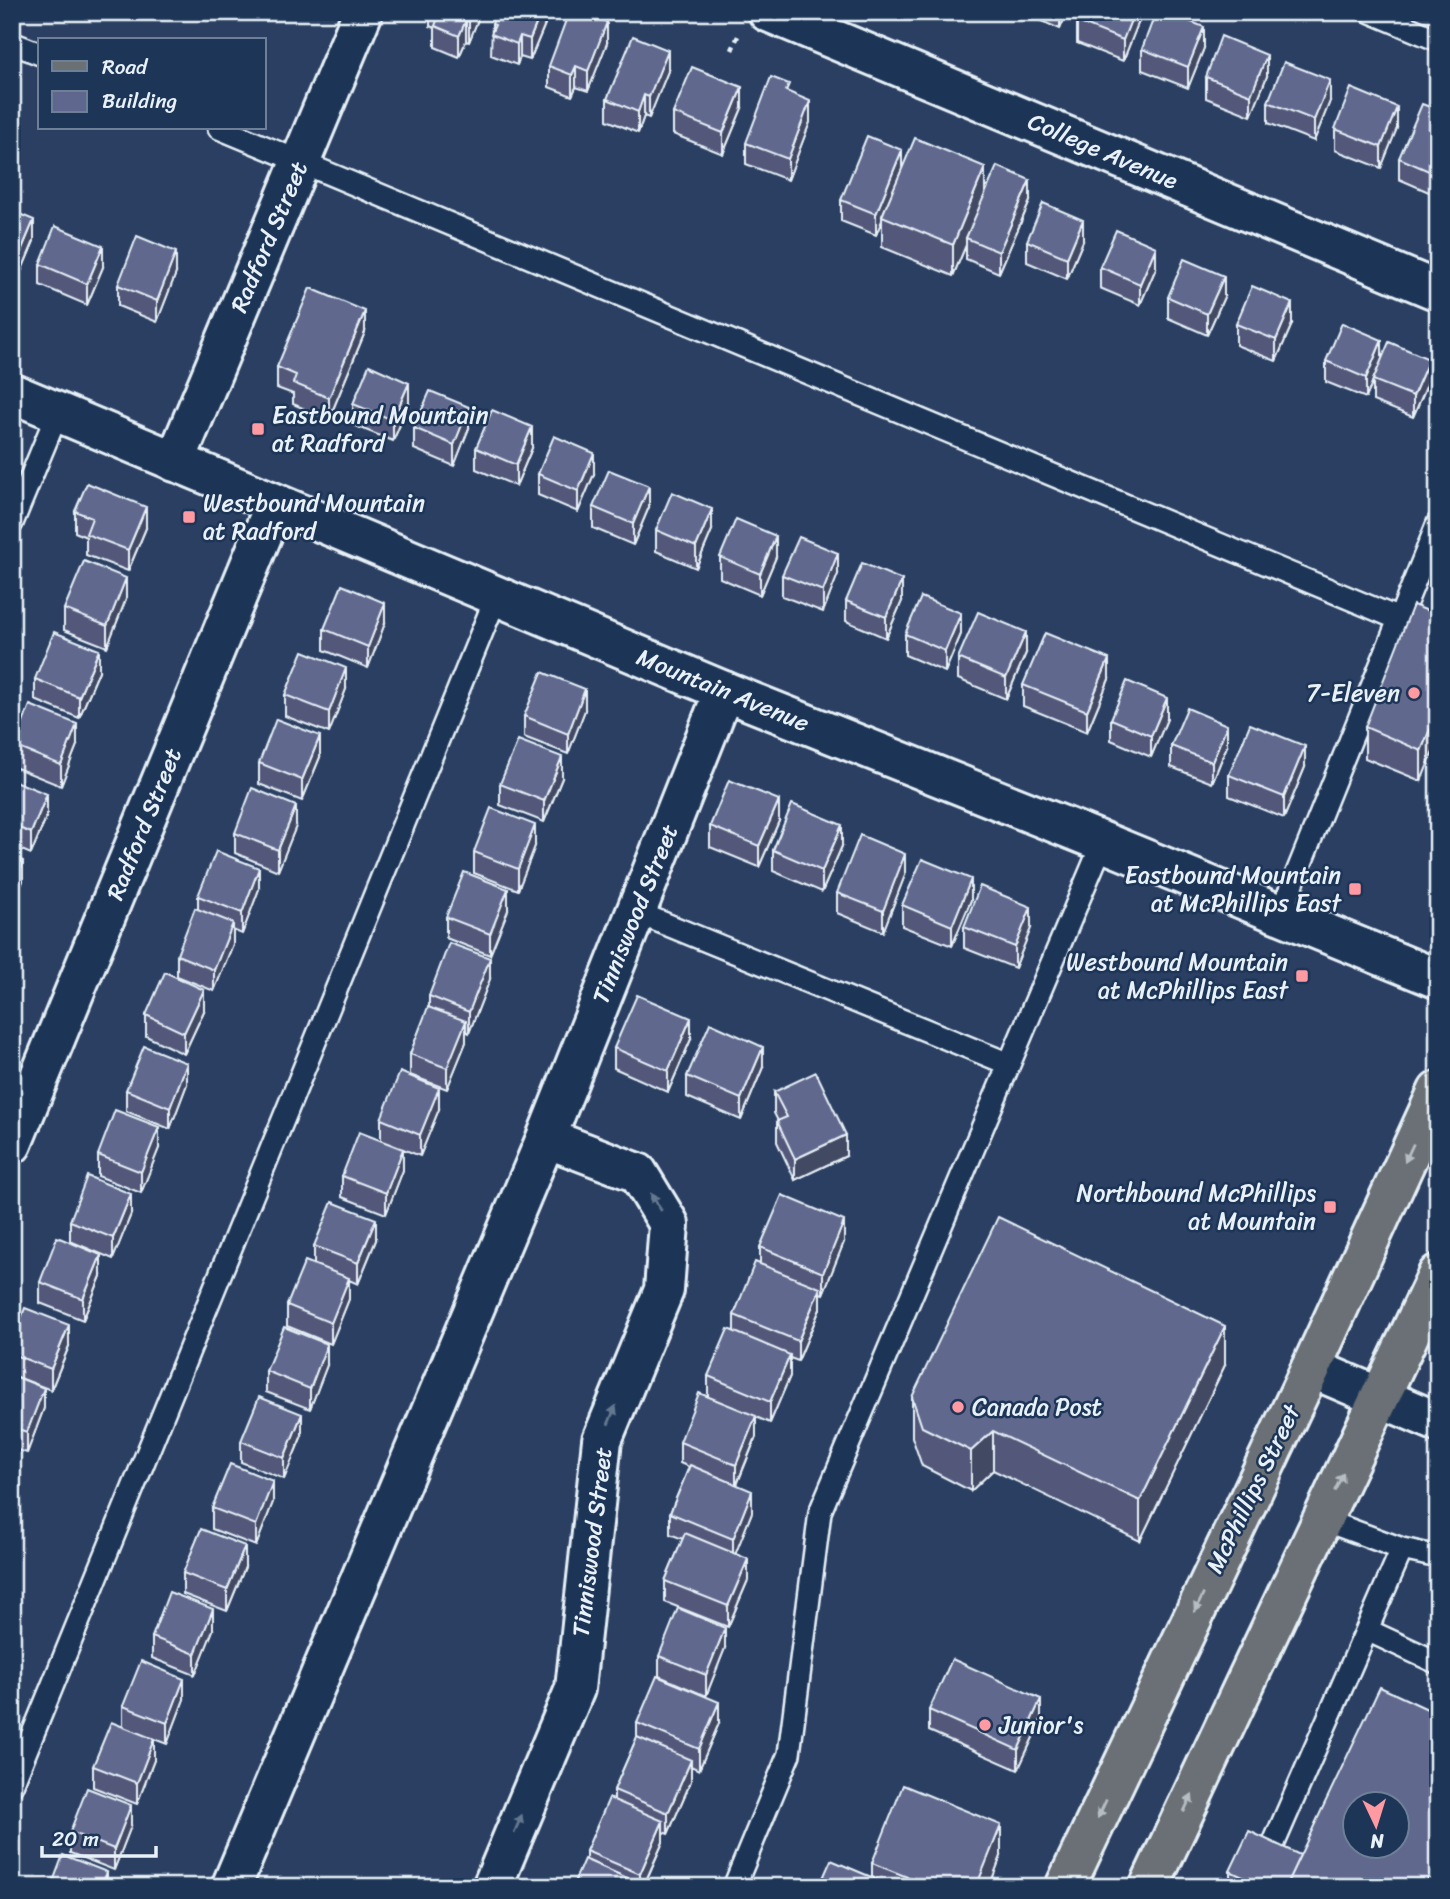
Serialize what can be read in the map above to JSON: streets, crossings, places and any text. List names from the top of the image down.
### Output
{
  "streets": {
    "main road": ["McPhillips Street"],
    "street": [
      "College Avenue",
      "Radford Street",
      "Mountain Avenue",
      "Tinniswood Street"
    ]
  },
  "crossings": [
    ["Radford Street", "Mountain Avenue"],
    ["Mountain Avenue", "Tinniswood Street"]
  ],
  "places": {
    "transit": [
      "Eastbound Mountain at Radford",
      "Westbound Mountain at Radford",
      "Eastbound Mountain at McPhillips East",
      "Westbound Mountain at McPhillips East",
      "Northbound McPhillips at Mountain"
    ],
    "other": ["7-Eleven", "Canada Post", "Junior's"]
  },
  "legend": ["Road", "Building"],
  "scale_bar": "20 m",
  "north": "bottom"
}
